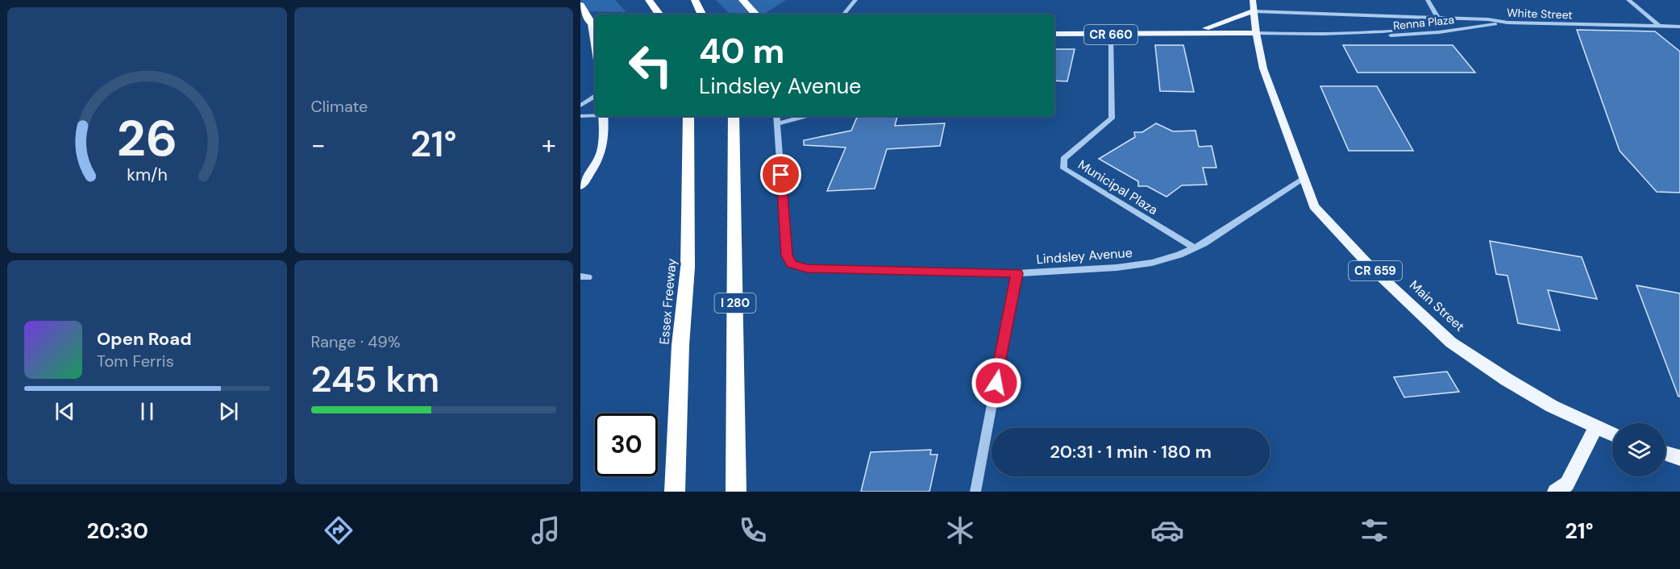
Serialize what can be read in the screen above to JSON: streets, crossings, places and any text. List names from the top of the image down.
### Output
{
  "streets": {
    "highway": ["Essex Freeway", "I 280"],
    "main road": ["CR 660", "CR 659", "Main Street"],
    "street": [
      "White Street",
      "Renna Plaza",
      "Municipal Plaza",
      "Lindsley Avenue"
    ]
  },
  "crossings": [
    ["White Street", "Renna Plaza"],
    ["White Street", "Main Street"],
    ["Renna Plaza", "CR 660"],
    ["Renna Plaza", "Main Street"],
    ["CR 660", "Municipal Plaza"],
    ["CR 660", "Main Street"],
    ["Municipal Plaza", "Lindsley Avenue"],
    ["Lindsley Avenue", "Main Street"]
  ],
  "page": {
    "tile": [
      "Climate",
      ["Range · 49%", "245 km"]
    ],
    "turn": ["40 m", "Lindsley Avenue"],
    "heat": ["−", "21°", "+"],
    "song": ["Open Road", "Tom Ferris"],
    "limit": "30",
    "trip": "20:31 · 1 min · 180 m",
    "tabs": ["20:30", "21°"],
    "gauge": ["26", "km/h"]
  }
}
